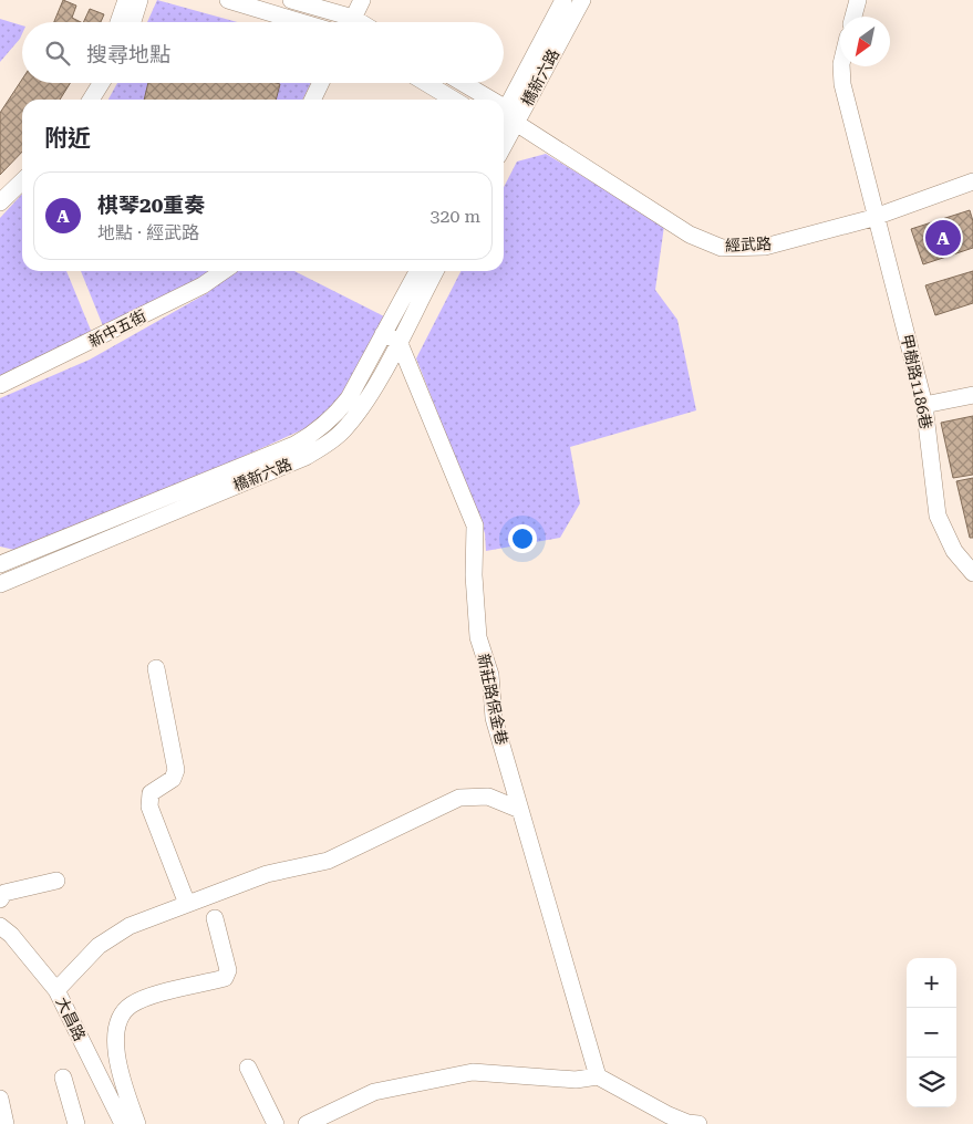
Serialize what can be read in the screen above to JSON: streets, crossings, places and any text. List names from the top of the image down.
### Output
{
  "streets": {
    "street": [
      "橋新六路",
      "經武路",
      "新中五街",
      "甲樹路1186巷",
      "新莊路保金巷",
      "大昌路"
    ]
  },
  "crossings": [
    ["橋新六路", "經武路"],
    ["橋新六路", "新莊路保金巷"],
    ["經武路", "甲樹路1186巷"]
  ],
  "north": "bottom left",
  "page": {
    "search": "搜尋地點",
    "heading": "附近",
    "list": [
      {
        "mark": "A",
        "name": "棋琴20重奏",
        "note": "地點 · 經武路",
        "value": "320 m"
      }
    ],
    "pins": "A",
    "map_buttons": ["+", "−"]
  }
}
